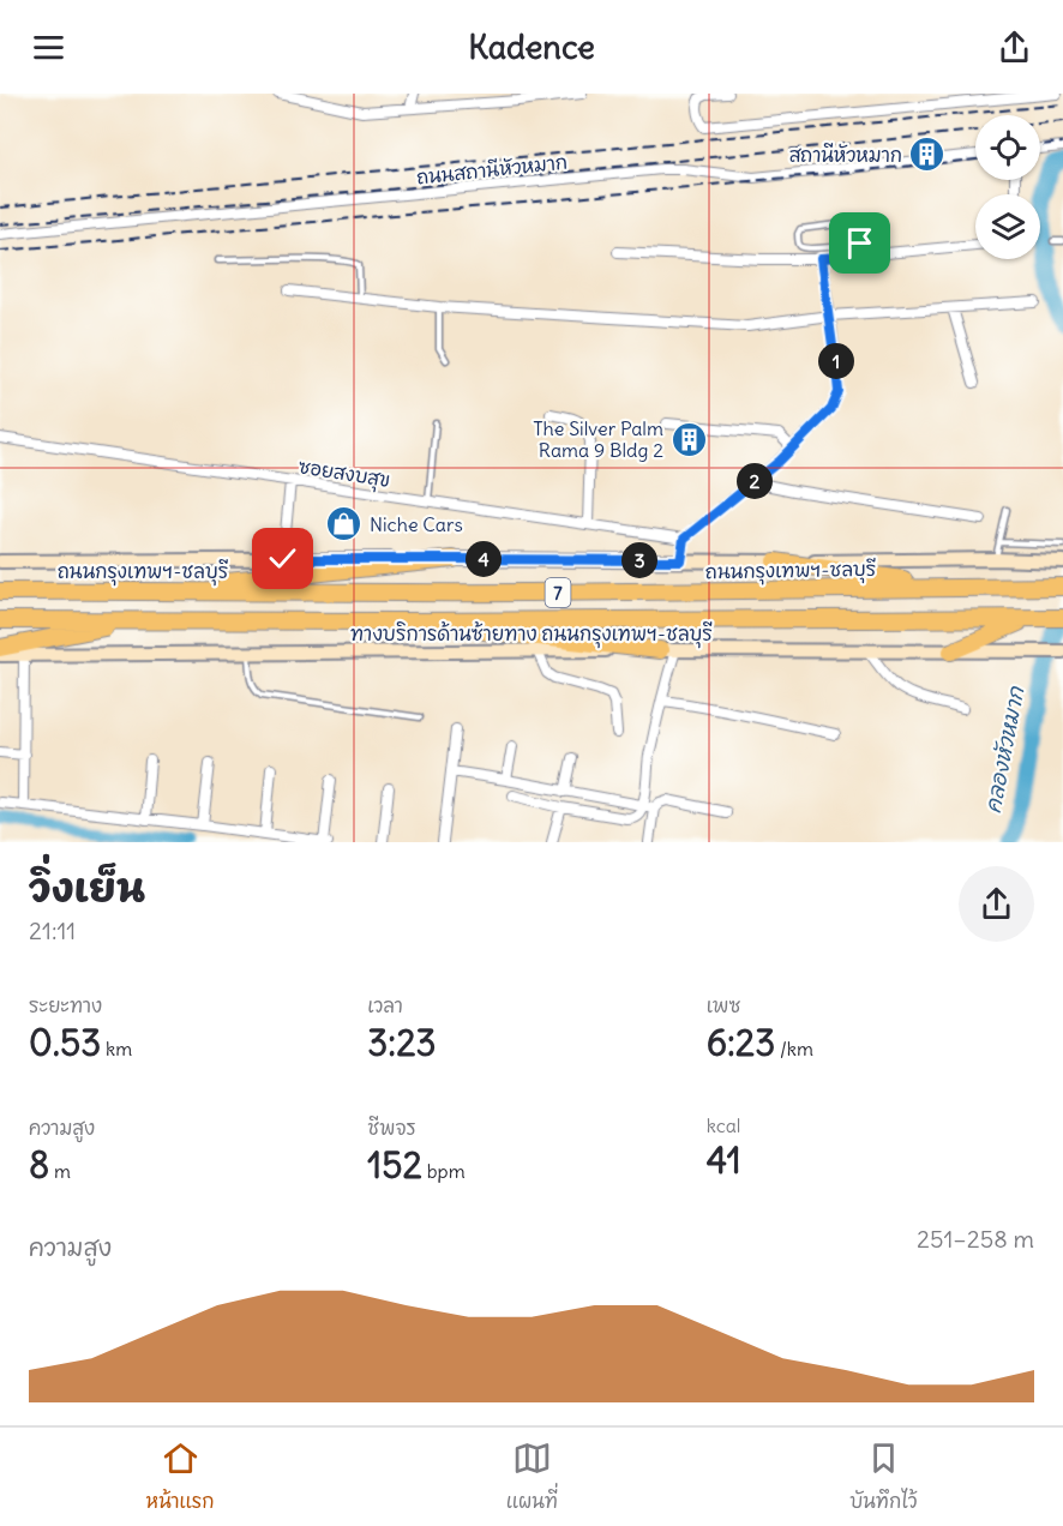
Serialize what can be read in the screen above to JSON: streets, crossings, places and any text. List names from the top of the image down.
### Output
{
  "streets": {
    "highway": ["ถนนกรุงเทพฯ-ชลบุรี", "7"],
    "main road": ["ทางบริการด้านซ้ายทาง ถนนกรุงเทพฯ-ชลบุรี"],
    "street": ["ถนนสถานีหัวหมาก", "ซอยสงบสุข"]
  },
  "water": ["คลองหัวหมาก"],
  "places": {
    "building": ["สถานีหัวหมาก", "The Silver Palm Rama 9 Bldg 2"],
    "shop": ["Niche Cars"]
  },
  "page": {
    "header": "Kadence",
    "pins": [
      "1",
      "2",
      "4",
      "3"
    ],
    "heading": ["วิ่งเย็น", "21:11"],
    "stats": [
      ["ระยะทาง", "0.53 km"],
      ["เวลา", "3:23"],
      ["เพซ", "6:23 /km"],
      ["ความสูง", "8 m"],
      ["ชีพจร", "152 bpm"],
      ["kcal", "41"]
    ],
    "chart": ["ความสูง", "251–258 m"],
    "tabs": ["หน้าแรก", "แผนที่", "บันทึกไว้"]
  }
}
